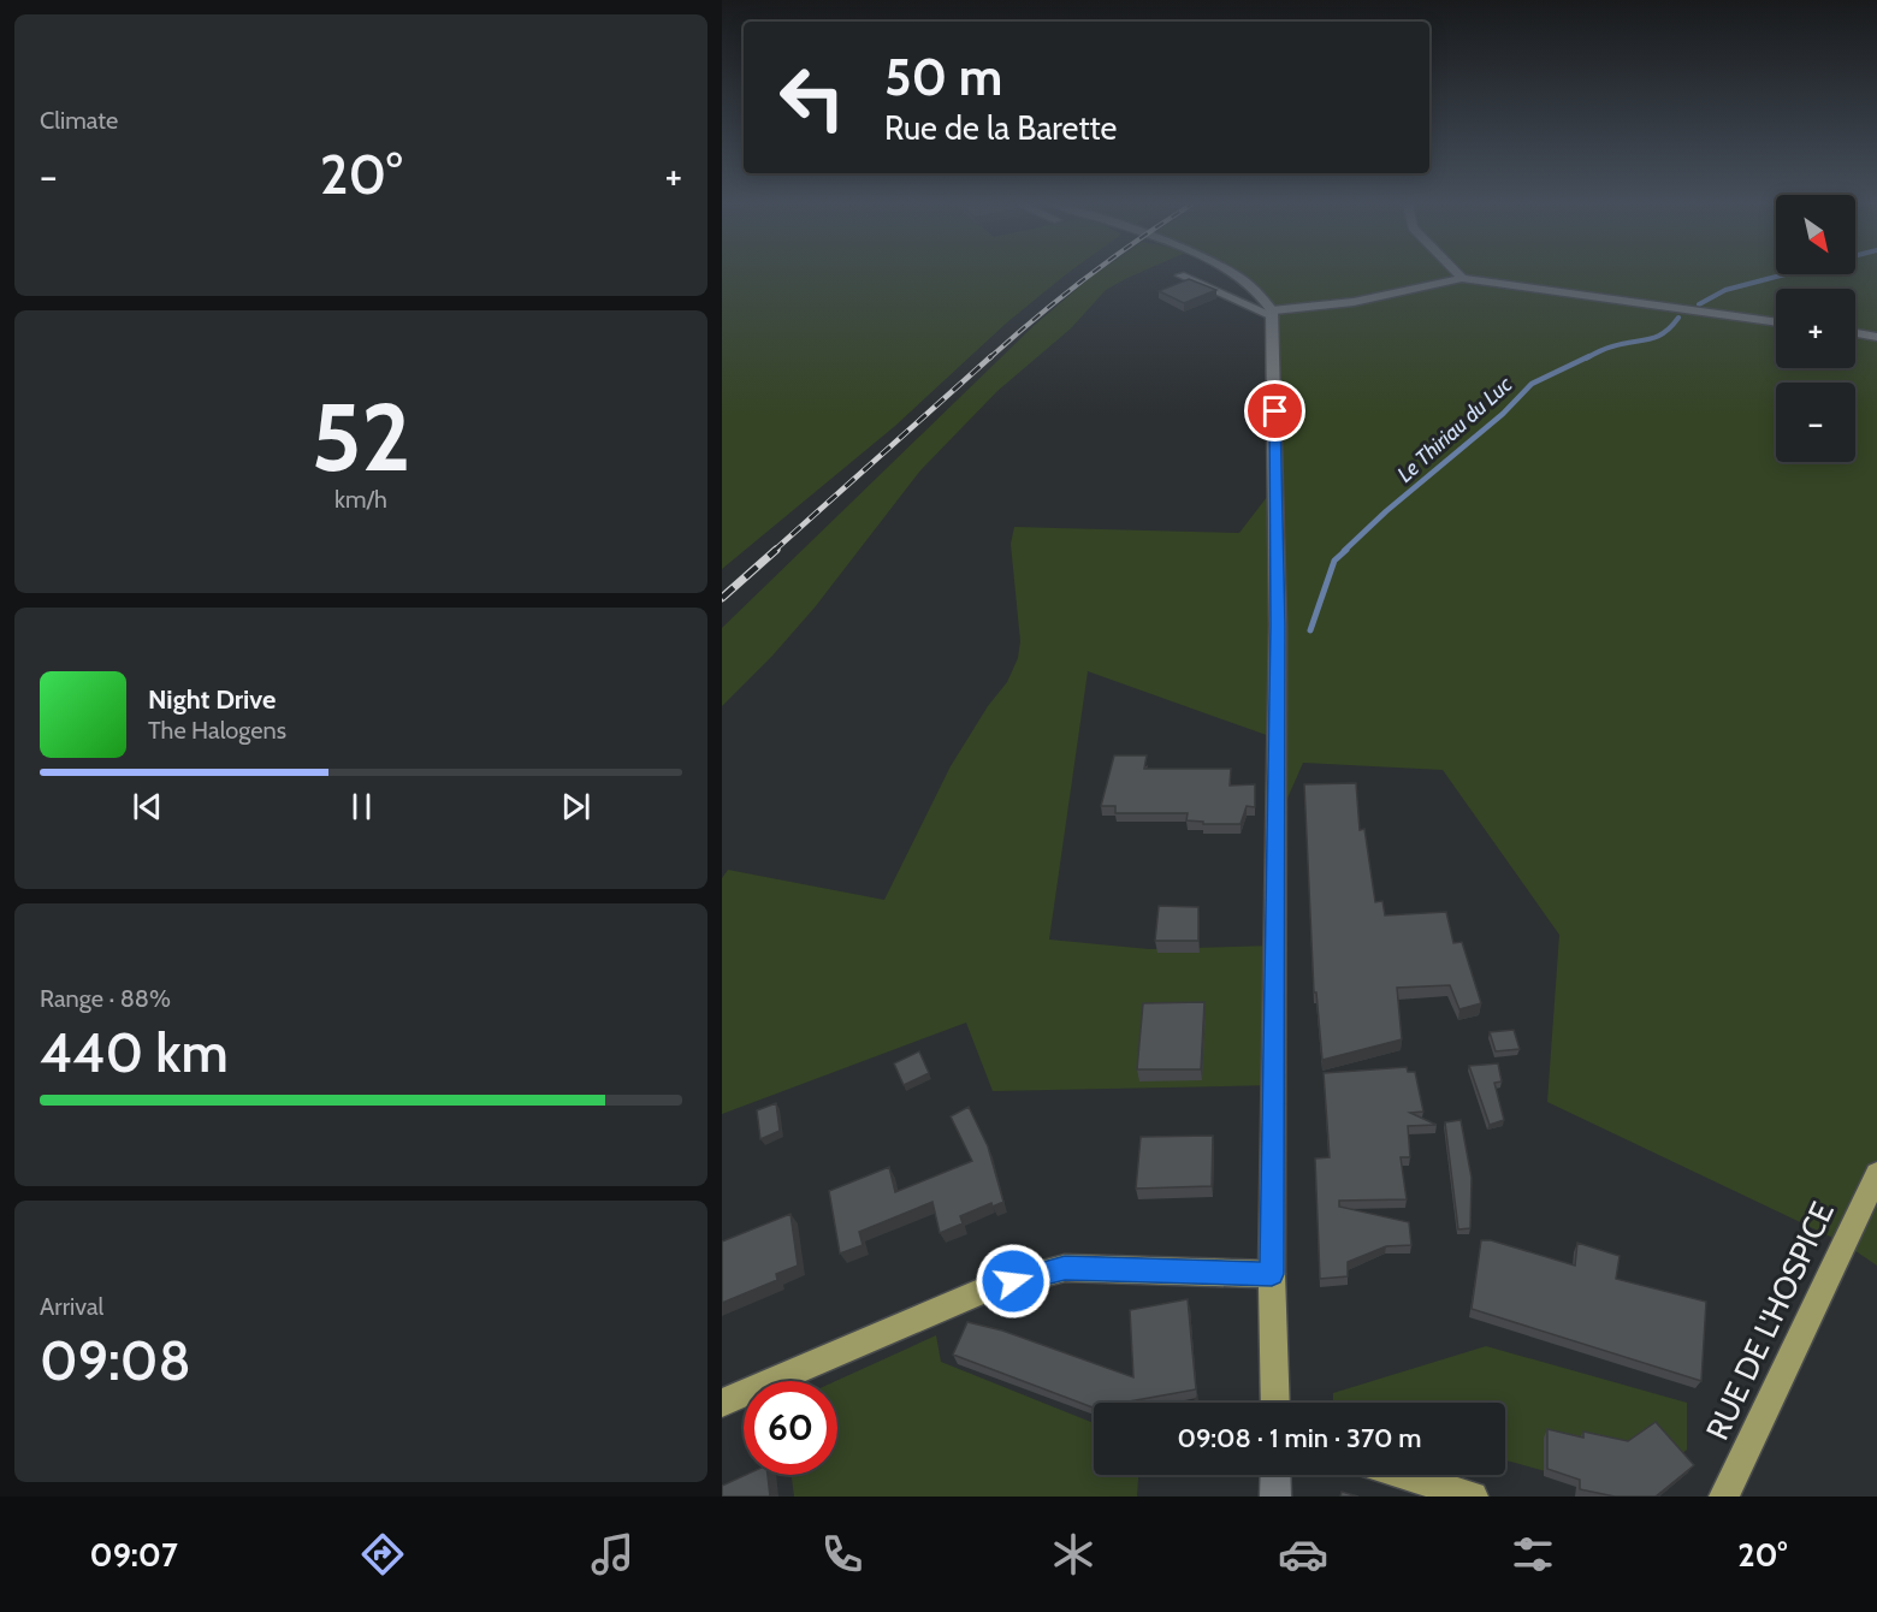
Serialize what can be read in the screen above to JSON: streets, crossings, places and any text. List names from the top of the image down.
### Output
{
  "streets": {
    "main road": ["RUE DE L'HOSPICE"]
  },
  "water": ["Le Thiriau du Luc"],
  "north": "bottom right",
  "page": {
    "tile": [
      "Climate",
      ["52", "km/h"],
      ["Range · 88%", "440 km"],
      ["Arrival", "09:08"]
    ],
    "turn": ["50 m", "Rue de la Barette"],
    "heat": ["−", "20°", "+"],
    "map_buttons": ["+", "−"],
    "song": ["Night Drive", "The Halogens"],
    "limit": "60",
    "trip": "09:08 · 1 min · 370 m",
    "tabs": ["09:07", "20°"]
  }
}
